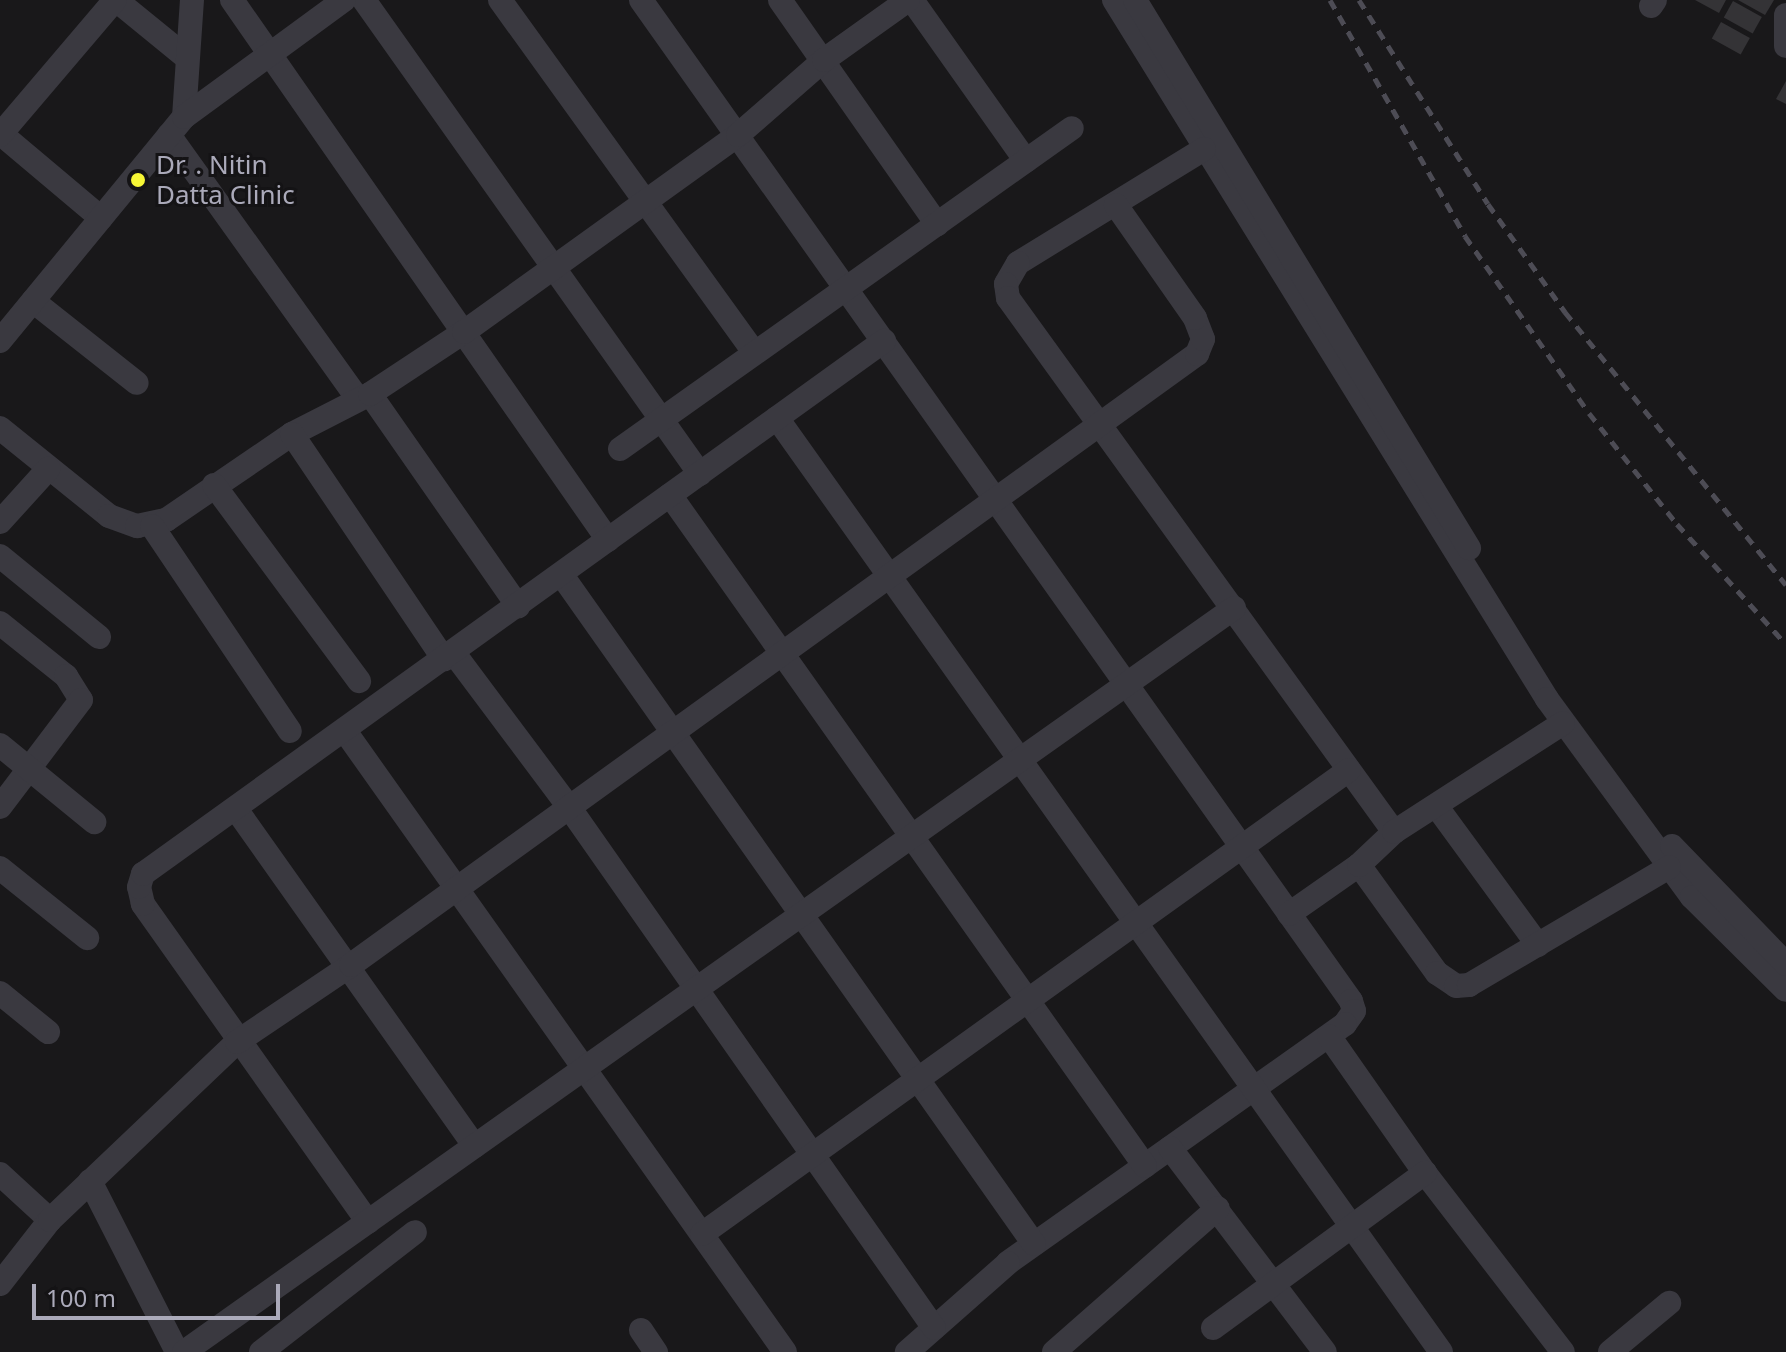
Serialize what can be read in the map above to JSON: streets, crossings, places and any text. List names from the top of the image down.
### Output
{
  "places": ["Dr. . Nitin Datta Clinic"],
  "scale_bar": "100 m"
}
